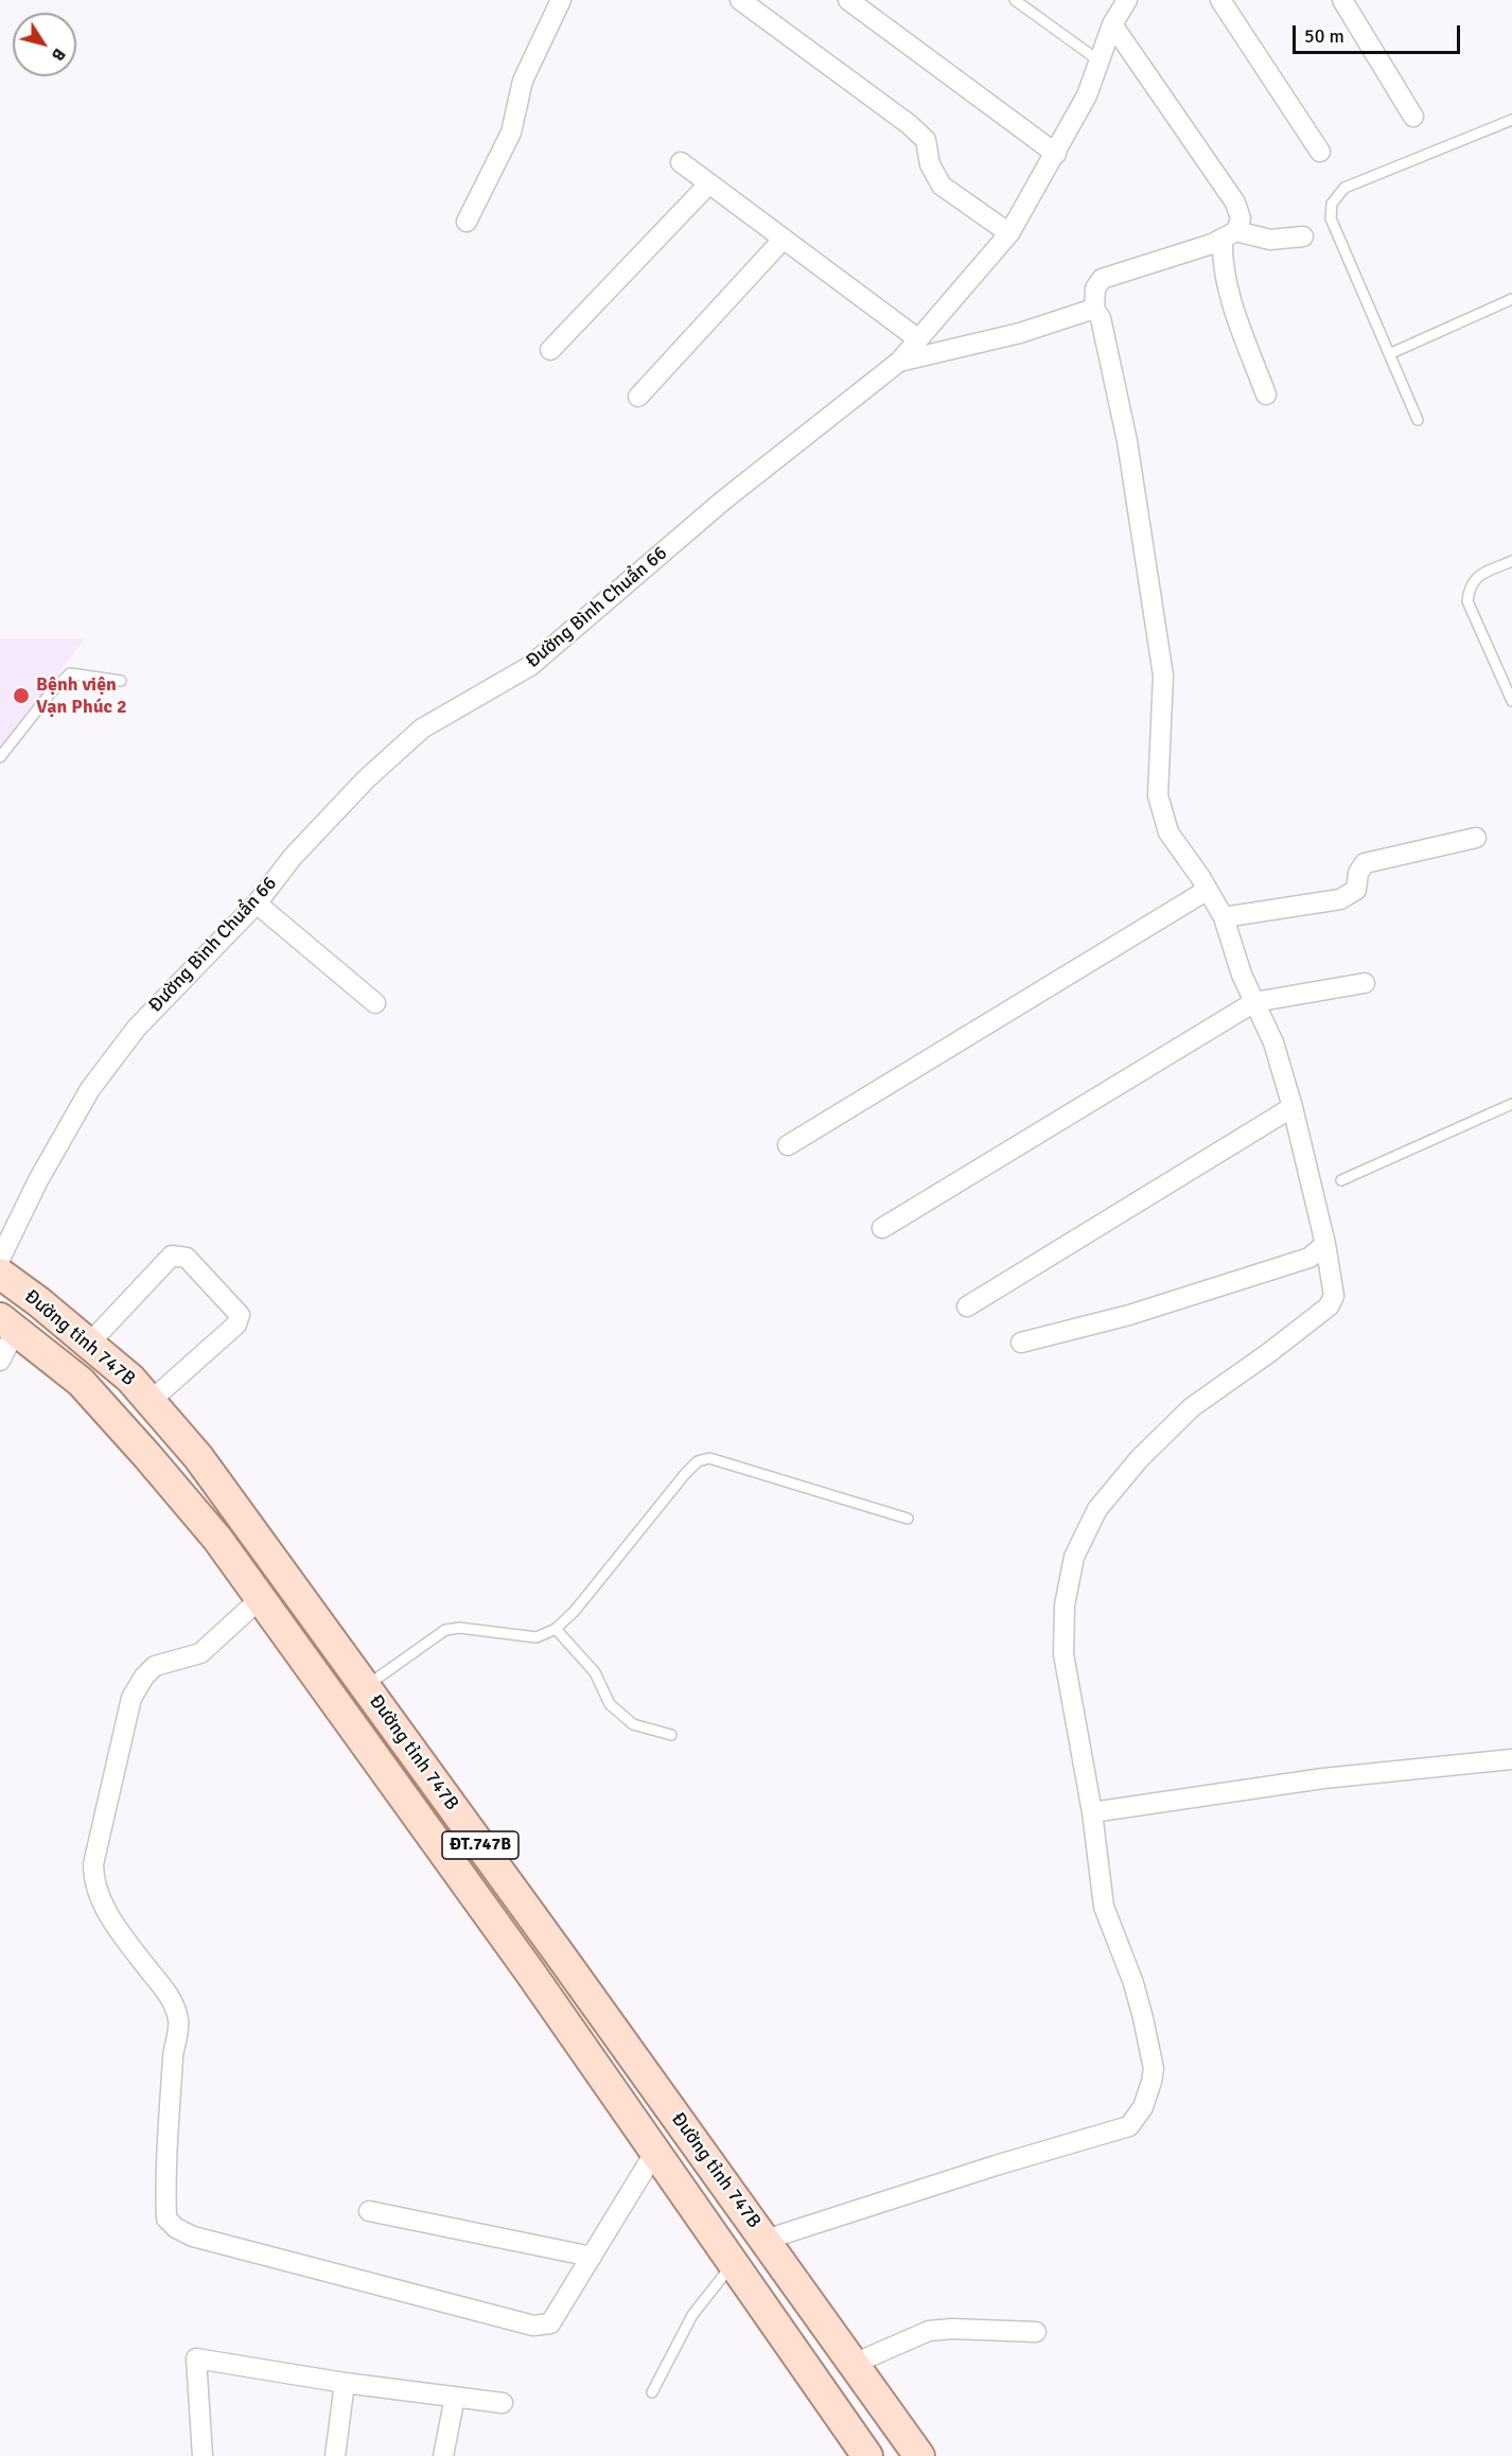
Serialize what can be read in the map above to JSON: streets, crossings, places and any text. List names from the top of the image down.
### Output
{
  "streets": {
    "main road": ["Đường tỉnh 747B", "ĐT.747B"],
    "street": ["Đường Bình Chuẩn 66"]
  },
  "places": ["Bệnh viện Vạn Phúc 2"],
  "scale_bar": "50 m",
  "north": "bottom right"
}
